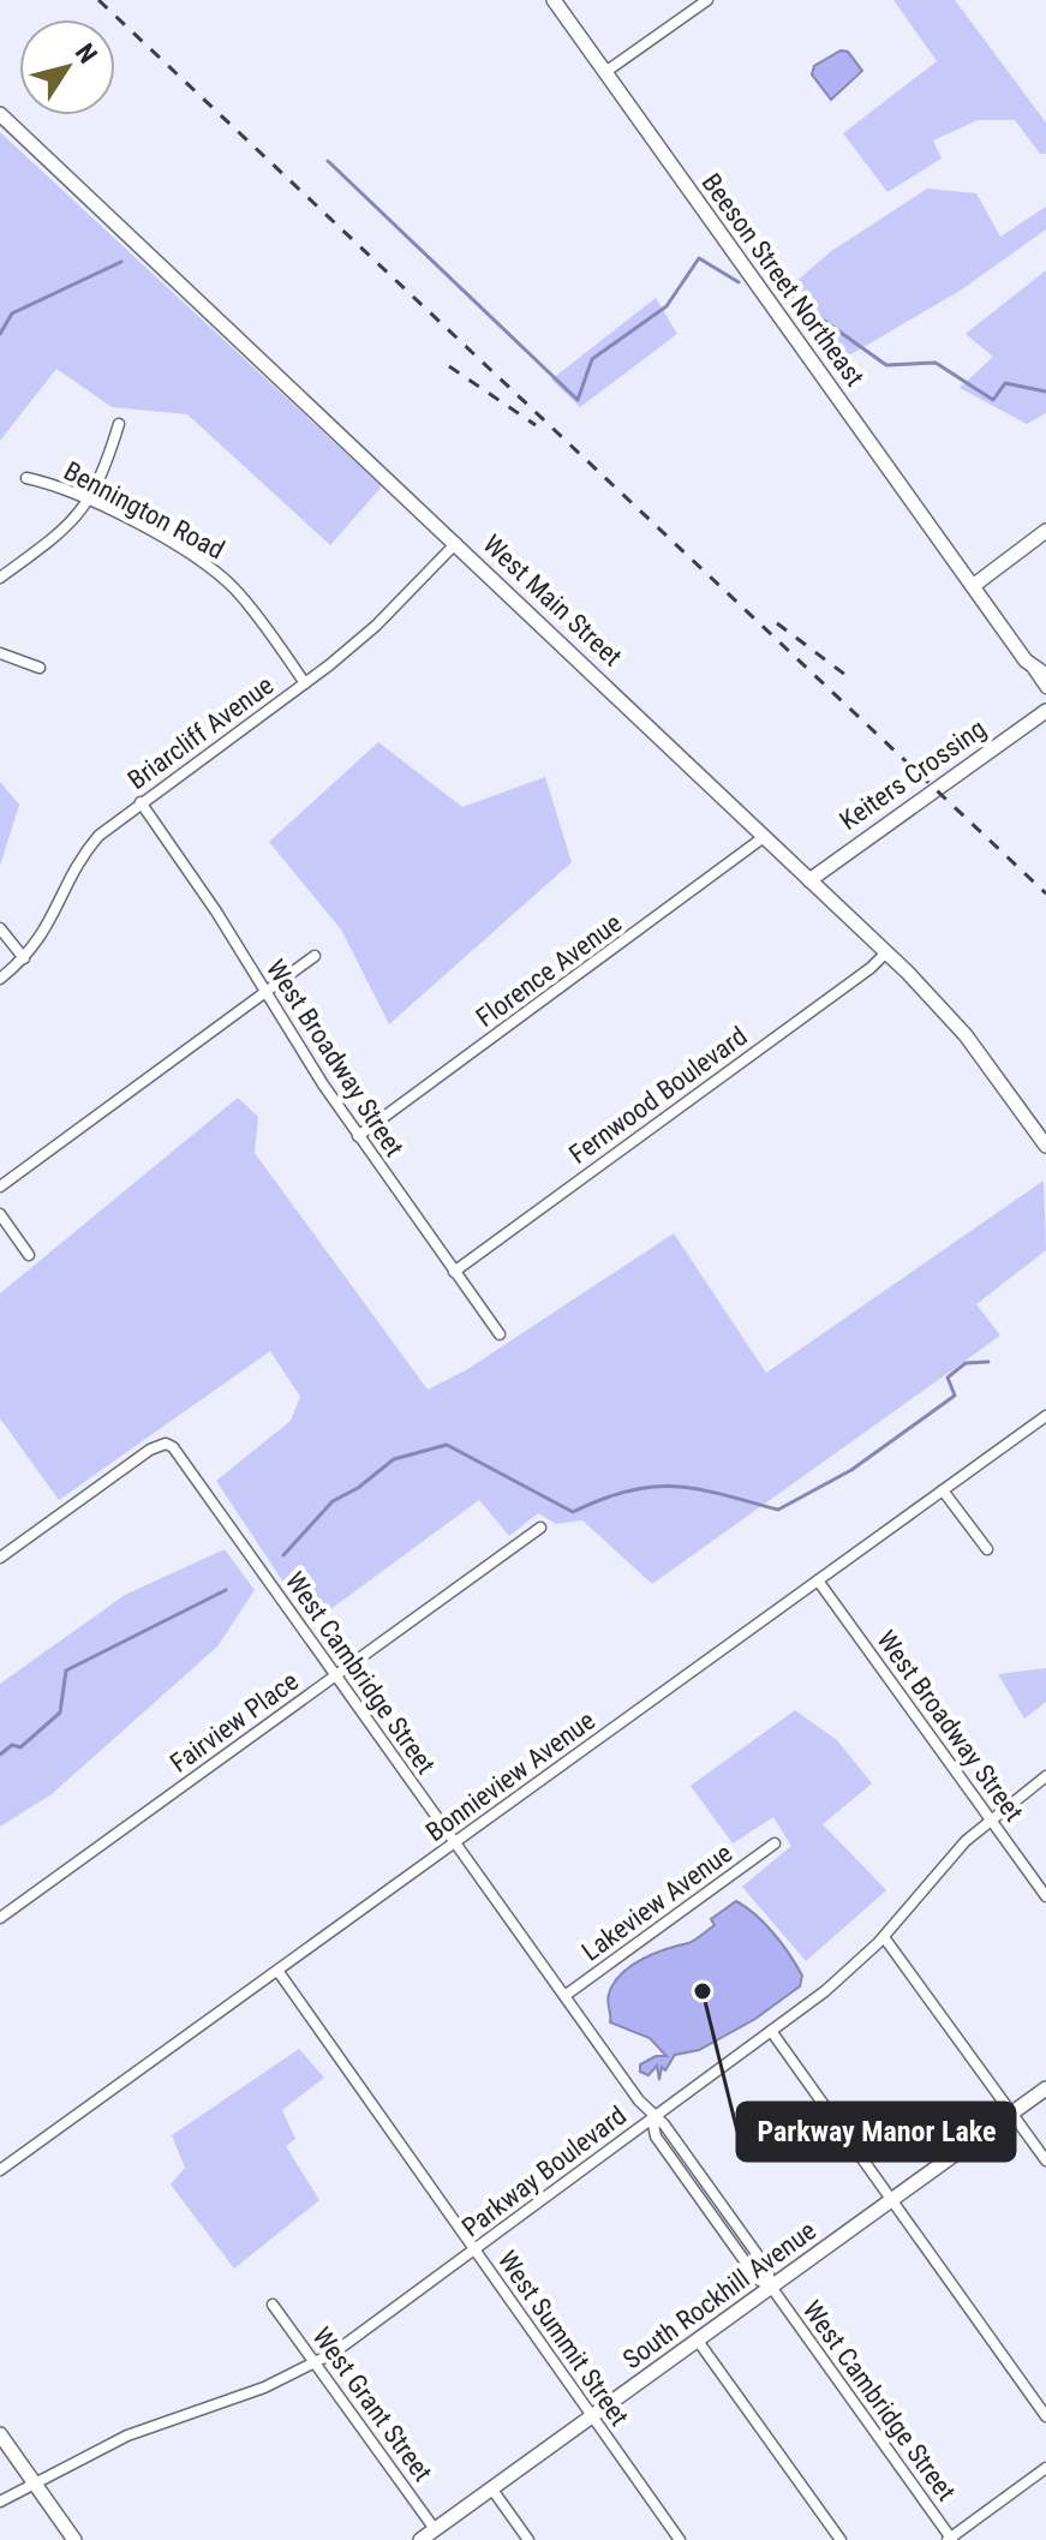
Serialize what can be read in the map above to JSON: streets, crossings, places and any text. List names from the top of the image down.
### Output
{
  "streets": {
    "street": [
      "Beeson Street Northeast",
      "Bennington Road",
      "West Main Street",
      "Briarcliff Avenue",
      "Keiters Crossing",
      "Florence Avenue",
      "West Broadway Street",
      "Fernwood Boulevard",
      "West Cambridge Street",
      "Fairview Place",
      "Bonnieview Avenue",
      "Lakeview Avenue",
      "Parkway Boulevard",
      "South Rockhill Avenue",
      "West Summit Street",
      "West Grant Street"
    ]
  },
  "crossings": [
    ["Bennington Road", "Briarcliff Avenue"],
    ["West Main Street", "Briarcliff Avenue"],
    ["West Main Street", "Keiters Crossing"],
    ["West Main Street", "Florence Avenue"],
    ["West Main Street", "Fernwood Boulevard"],
    ["Briarcliff Avenue", "West Broadway Street"],
    ["Florence Avenue", "West Broadway Street"],
    ["West Broadway Street", "Fernwood Boulevard"],
    ["West Broadway Street", "Bonnieview Avenue"],
    ["West Broadway Street", "Parkway Boulevard"],
    ["West Cambridge Street", "Fairview Place"],
    ["West Cambridge Street", "Bonnieview Avenue"],
    ["West Cambridge Street", "Lakeview Avenue"],
    ["West Cambridge Street", "Parkway Boulevard"],
    ["West Cambridge Street", "South Rockhill Avenue"],
    ["Bonnieview Avenue", "West Summit Street"],
    ["Parkway Boulevard", "West Summit Street"],
    ["Parkway Boulevard", "West Grant Street"],
    ["South Rockhill Avenue", "West Summit Street"],
    ["South Rockhill Avenue", "West Grant Street"]
  ],
  "places": ["Parkway Manor Lake"],
  "north": "top right"
}
